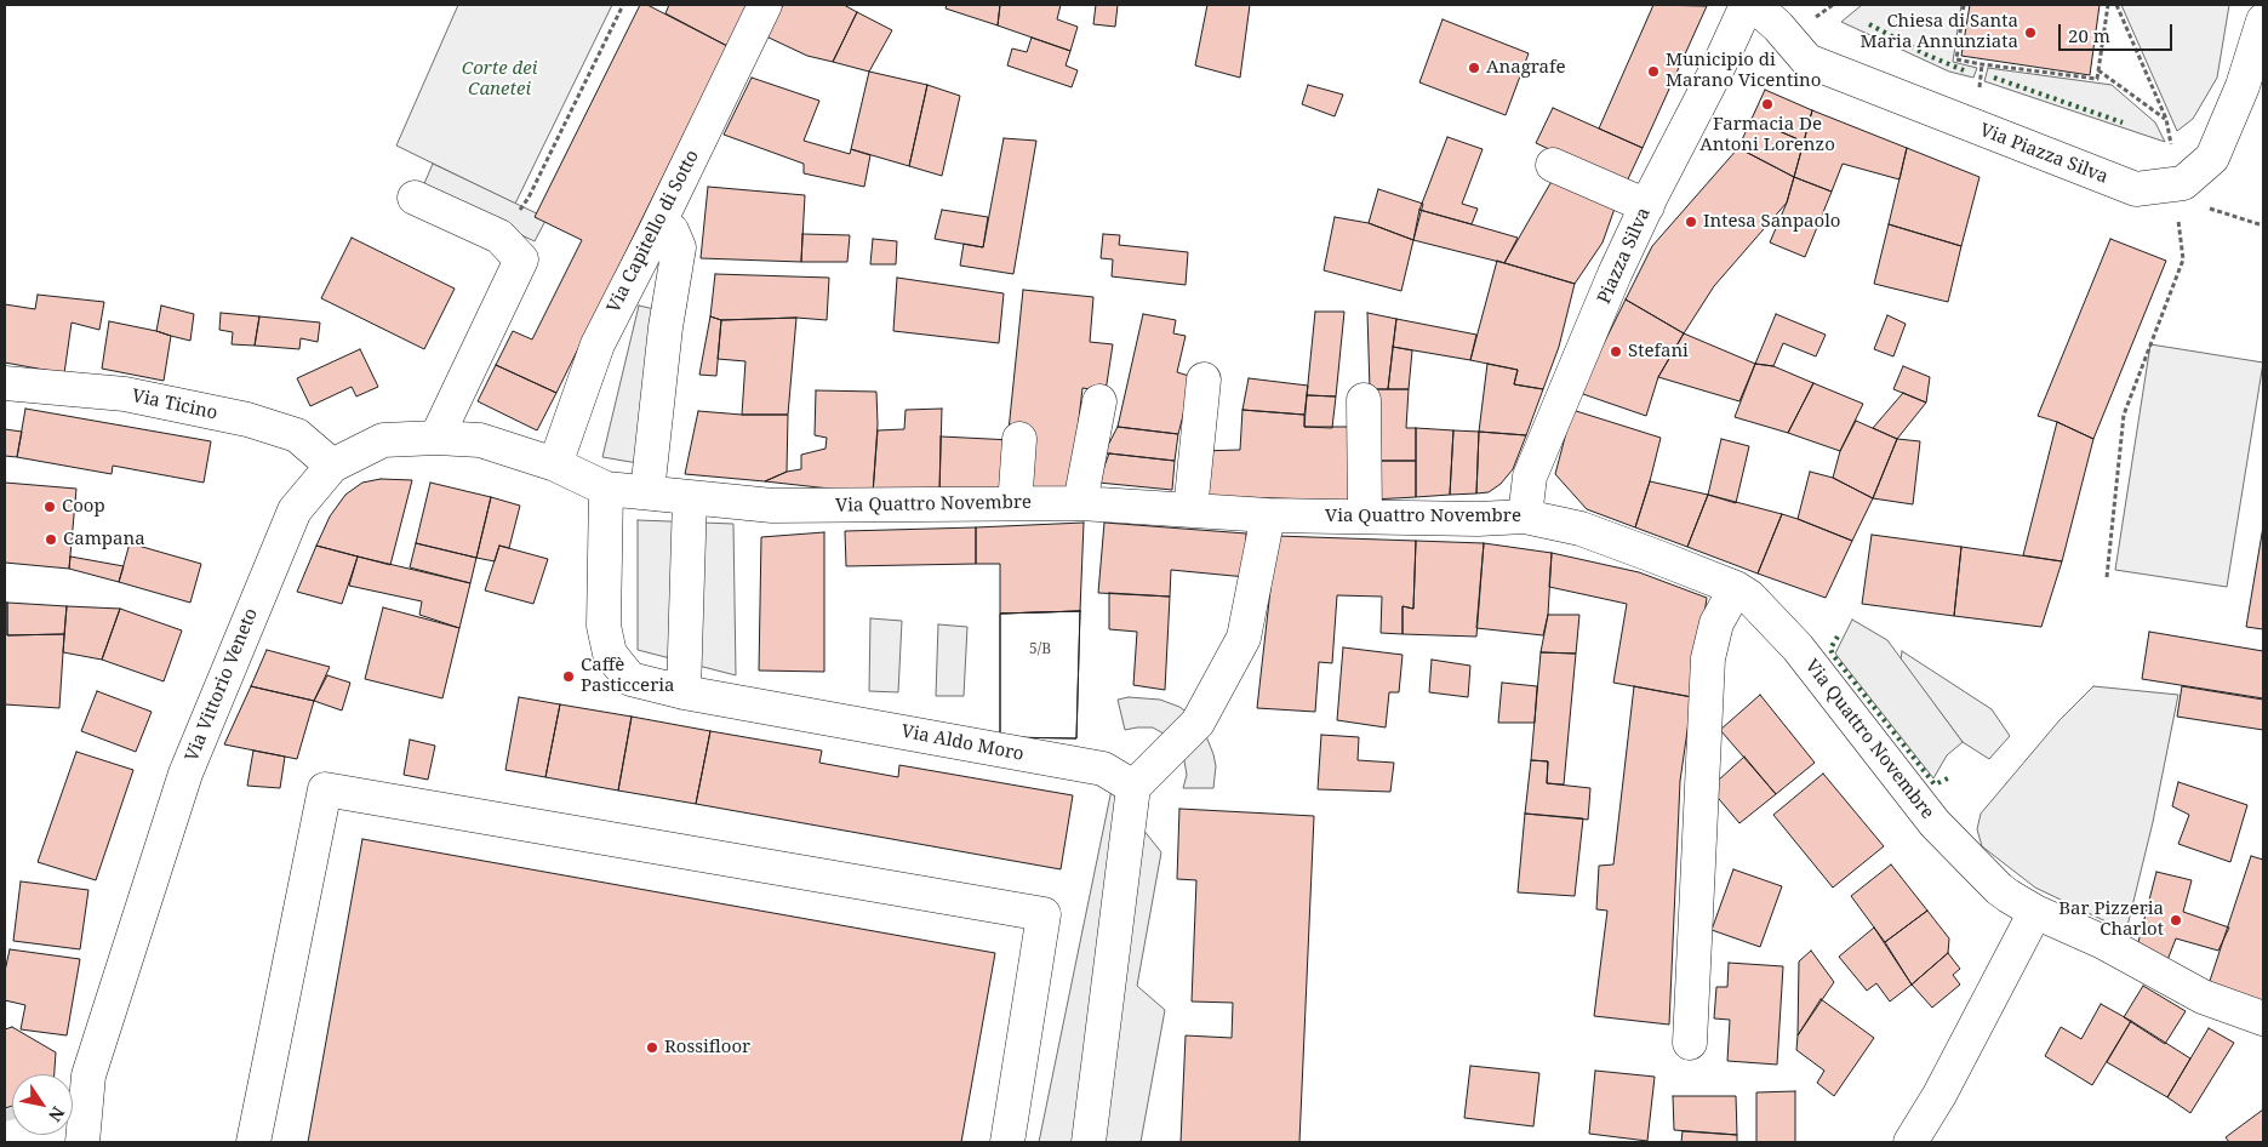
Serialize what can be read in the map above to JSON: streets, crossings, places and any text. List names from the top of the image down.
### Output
{
  "streets": {
    "street": [
      "Via Piazza Silva",
      "Via Capitello di Sotto",
      "Piazza Silva",
      "Via Ticino",
      "Via Quattro Novembre",
      "Via Vittorio Veneto",
      "Via Aldo Moro"
    ]
  },
  "crossings": [
    ["Via Capitello di Sotto", "Via Quattro Novembre"],
    ["Via Capitello di Sotto", "Via Vittorio Veneto"],
    ["Piazza Silva", "Via Quattro Novembre"],
    ["Via Ticino", "Via Vittorio Veneto"],
    ["Via Quattro Novembre", "Via Vittorio Veneto"],
    ["Via Quattro Novembre", "Via Aldo Moro"]
  ],
  "parks": ["Corte dei Canetei"],
  "places": [
    "Chiesa di Santa Maria Annunziata",
    "Anagrafe",
    "Municipio di Marano Vicentino",
    "Farmacia De Antoni Lorenzo",
    "Intesa Sanpaolo",
    "Stefani",
    "Coop",
    "Campana",
    "Caffè Pasticceria",
    "Bar Pizzeria Charlot",
    "Rossifloor"
  ],
  "house_numbers": ["5/B"],
  "scale_bar": "20 m",
  "north": "bottom right"
}
